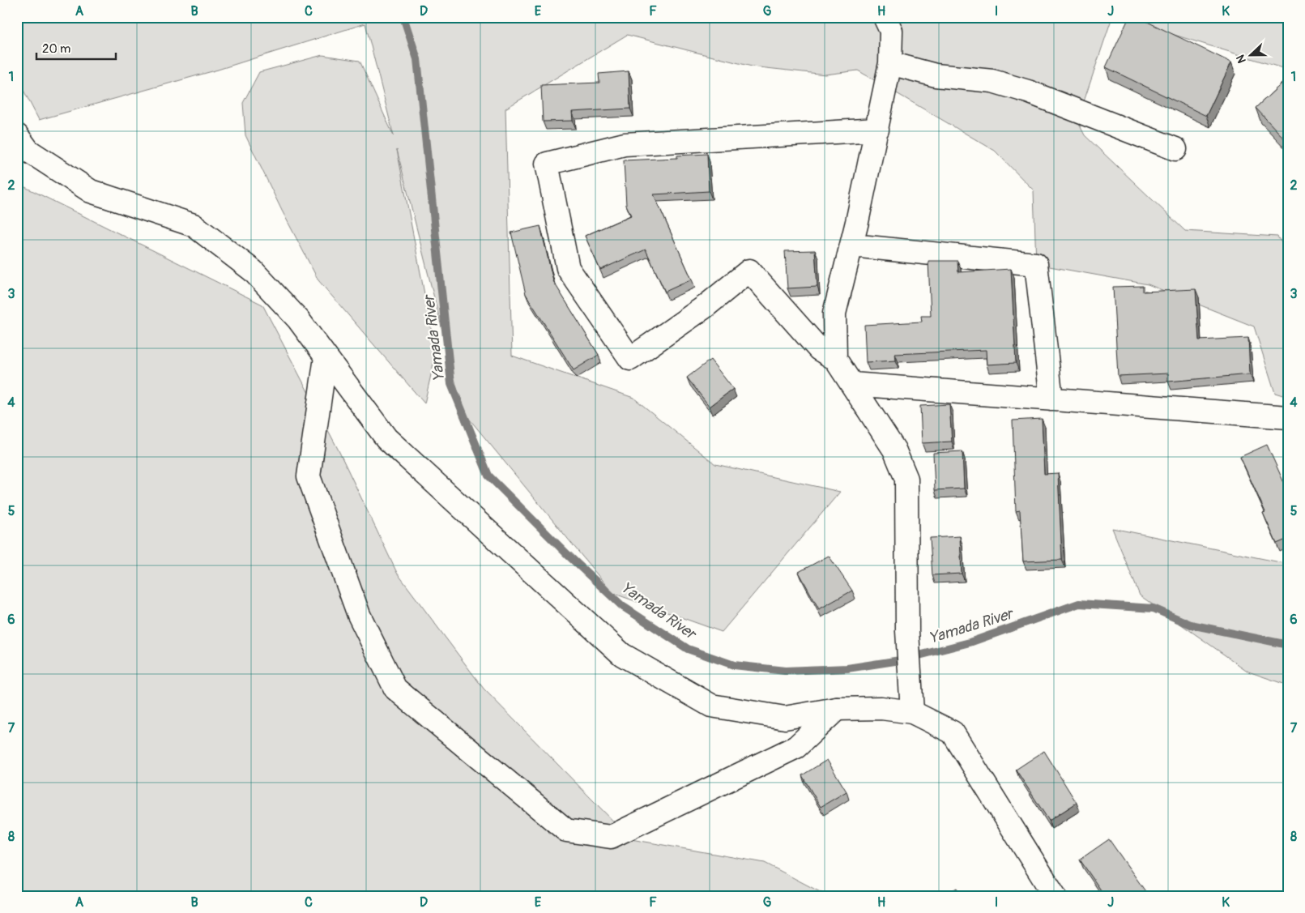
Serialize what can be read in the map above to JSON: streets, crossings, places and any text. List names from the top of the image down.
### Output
{
  "water": ["Yamada River"],
  "scale_bar": "20 m",
  "north": "left",
  "grid": {
    "columns": [
      "A",
      "B",
      "C",
      "D",
      "E",
      "F",
      "G",
      "H",
      "I",
      "J",
      "K"
    ],
    "rows": [
      "1",
      "2",
      "3",
      "4",
      "5",
      "6",
      "7",
      "8"
    ]
  }
}
